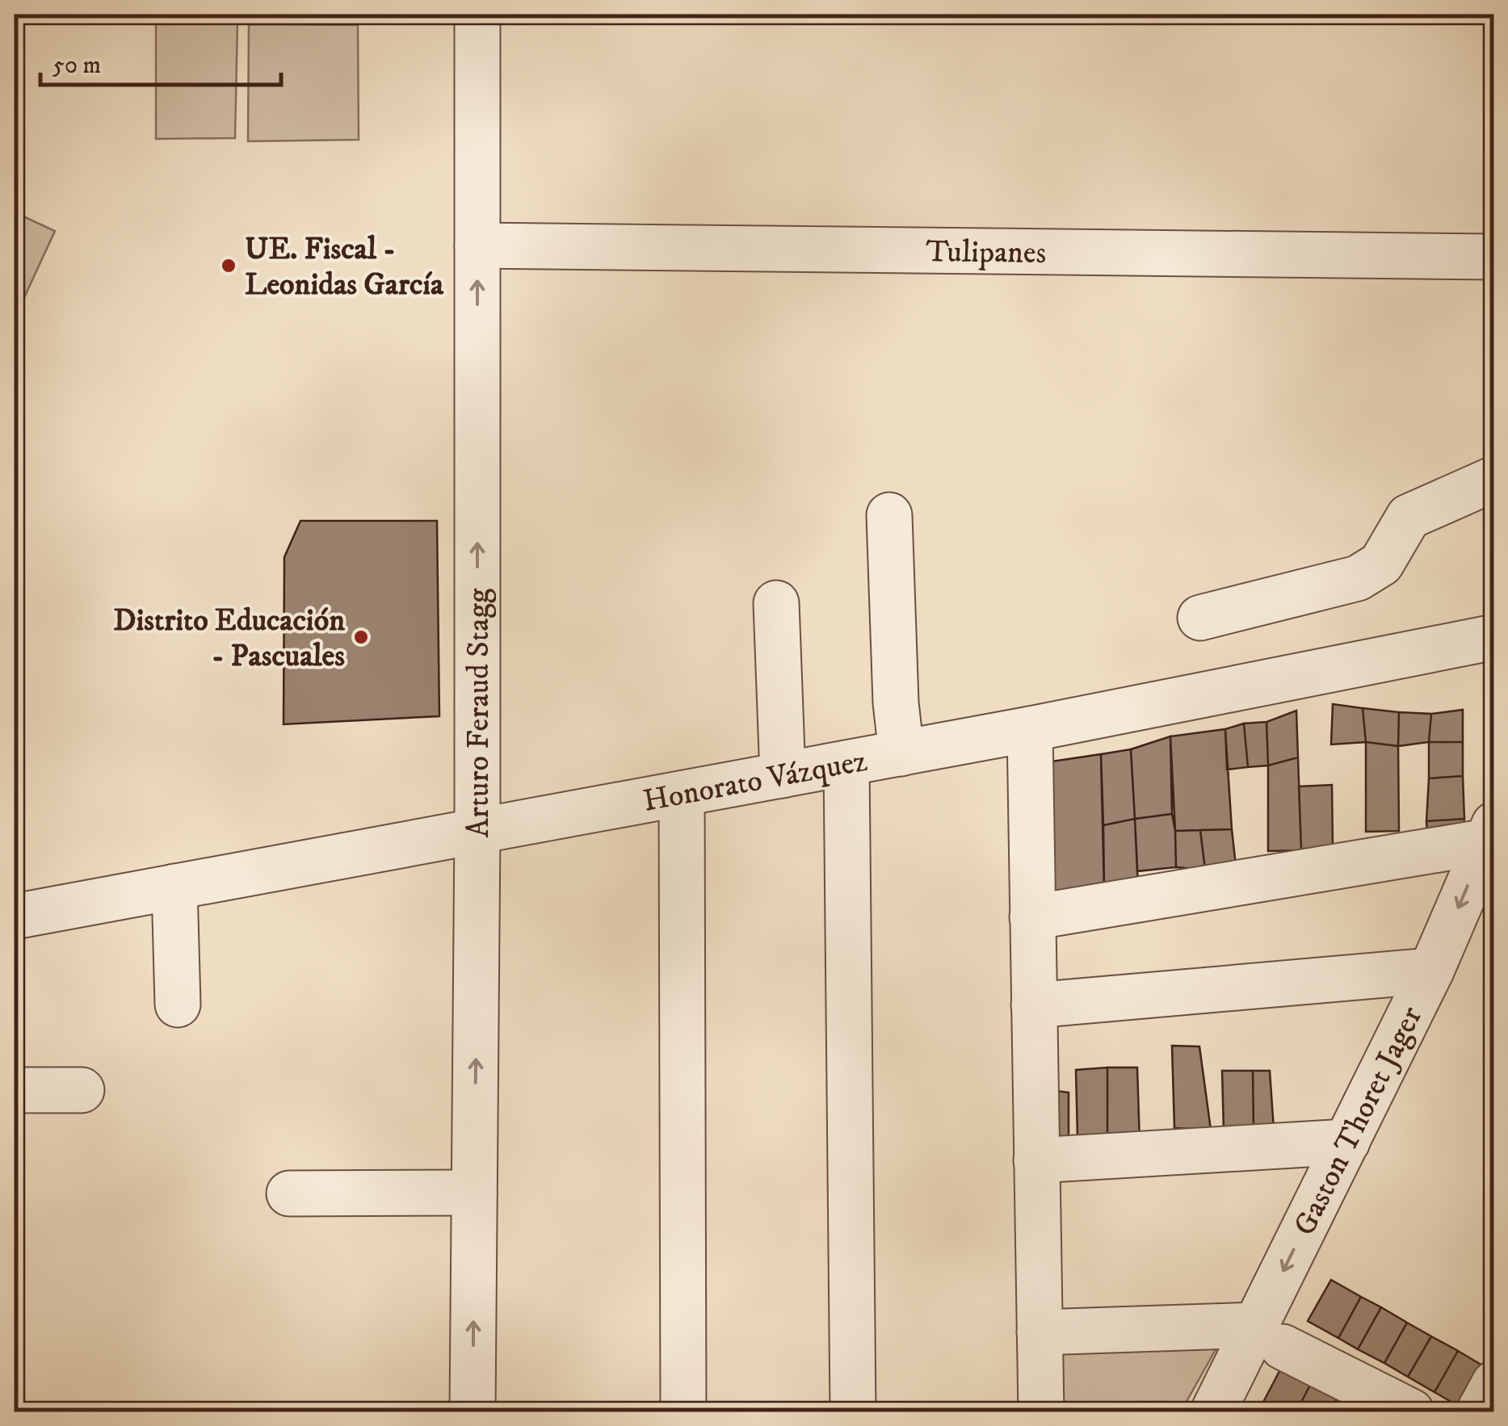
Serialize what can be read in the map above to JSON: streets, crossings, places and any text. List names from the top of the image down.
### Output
{
  "streets": {
    "street": [
      "Tulipanes",
      "Arturo Feraud Stagg",
      "Honorato Vázquez",
      "Gaston Thoret Jager"
    ]
  },
  "crossings": [
    ["Tulipanes", "Arturo Feraud Stagg"],
    ["Arturo Feraud Stagg", "Honorato Vázquez"]
  ],
  "places": ["UE. Fiscal - Leonidas García", "Distrito Educación - Pascuales"],
  "scale_bar": "50 m"
}
